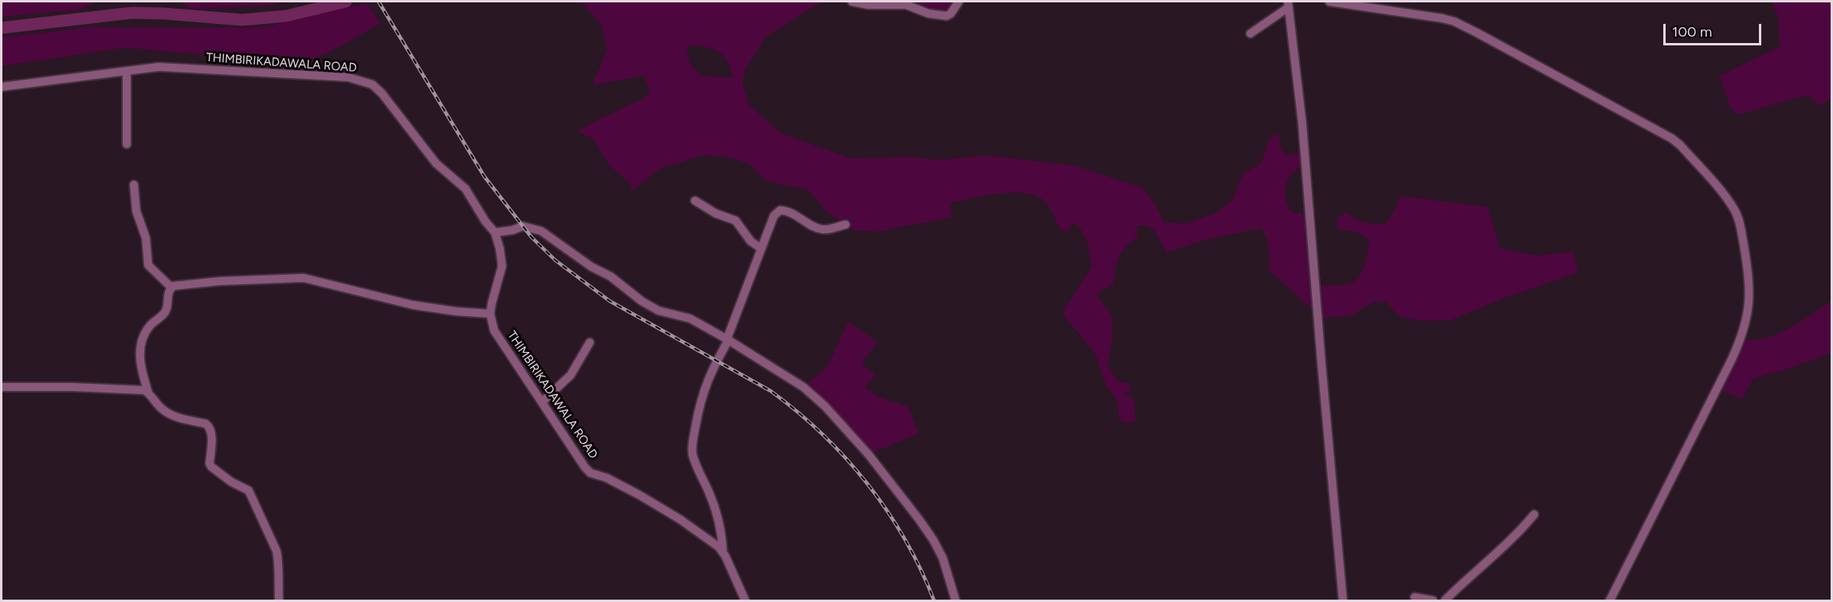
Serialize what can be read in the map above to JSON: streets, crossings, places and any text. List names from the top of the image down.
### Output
{
  "streets": {
    "street": ["THIMBIRIKADAWALA ROAD"]
  },
  "scale_bar": "100 m"
}
